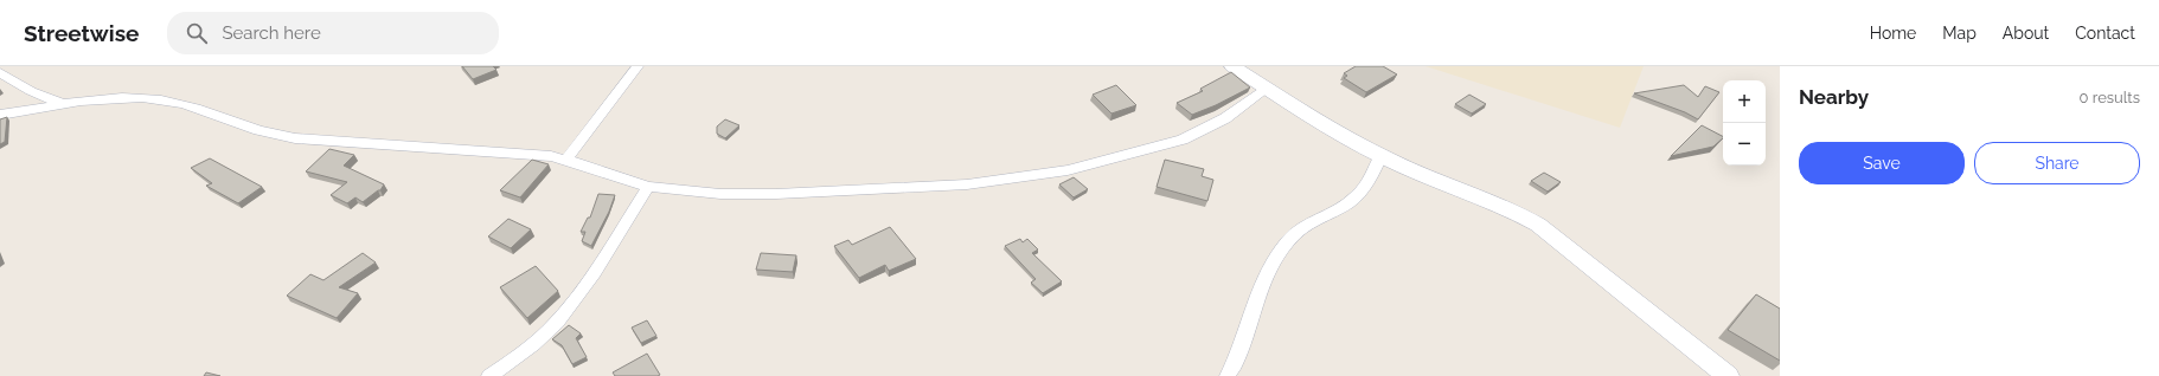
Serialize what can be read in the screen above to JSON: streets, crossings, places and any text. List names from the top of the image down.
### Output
{
  "page": {
    "header": "Streetwise",
    "search": "Search here",
    "nav": [
      "Home",
      "Map",
      "About",
      "Contact"
    ],
    "heading": ["Nearby", "0 results"],
    "map_buttons": ["+", "−"],
    "buttons": ["Save", "Share"]
  }
}
